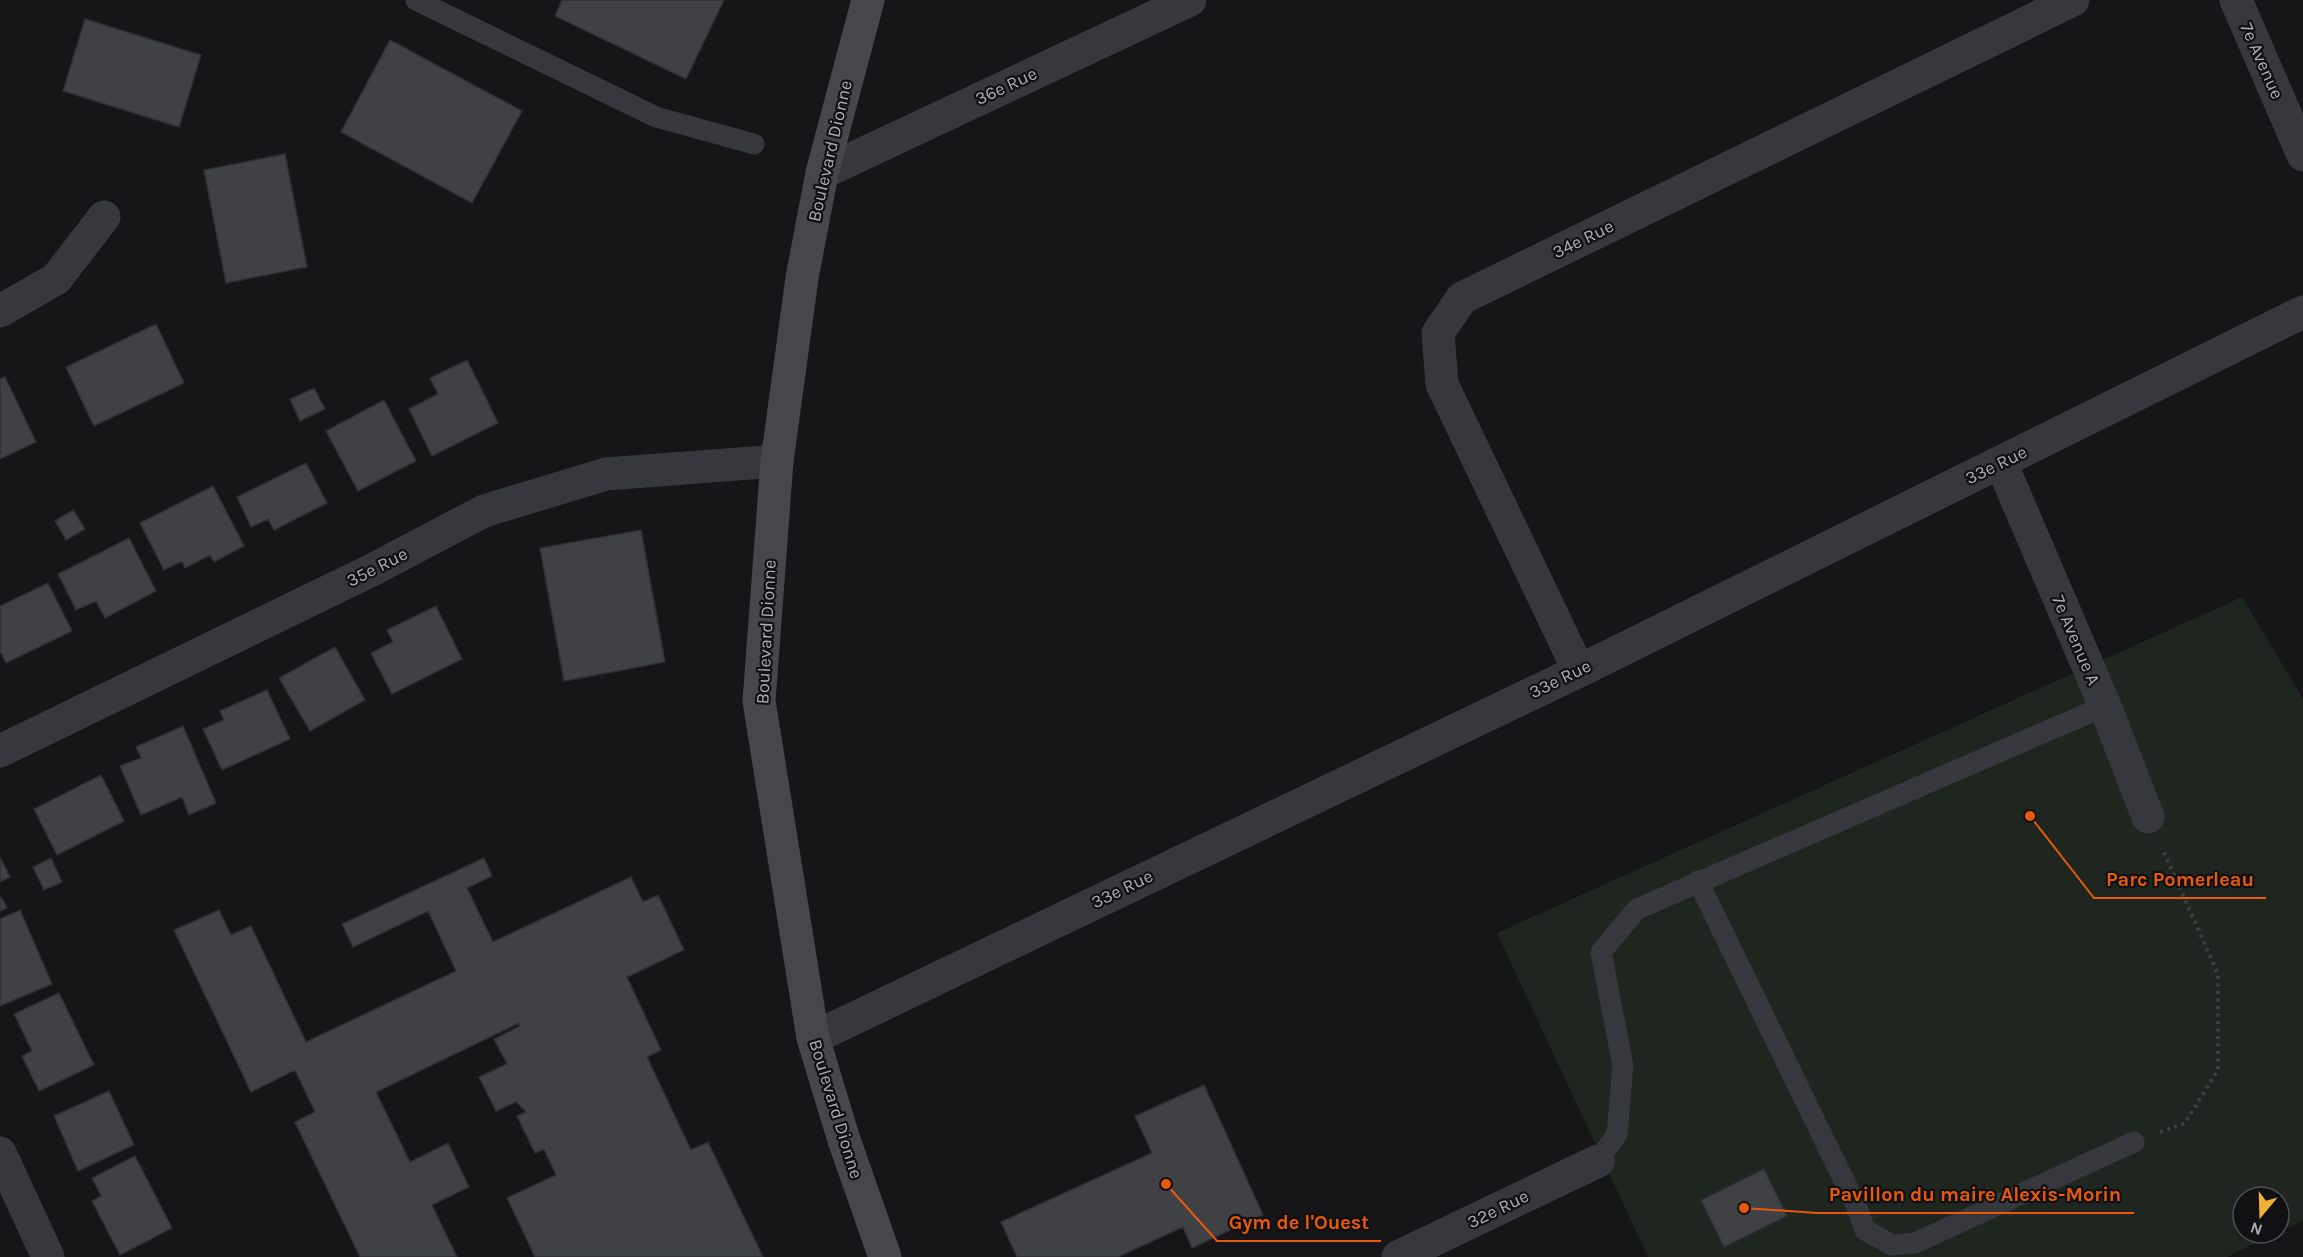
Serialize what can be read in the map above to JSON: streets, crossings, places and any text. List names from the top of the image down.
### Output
{
  "streets": {
    "main road": ["Boulevard Dionne"],
    "street": [
      "7e Avenue",
      "36e Rue",
      "34e Rue",
      "33e Rue",
      "35e Rue",
      "7e Avenue A",
      "32e Rue"
    ]
  },
  "crossings": [
    ["36e Rue", "Boulevard Dionne"],
    ["Boulevard Dionne", "33e Rue"],
    ["Boulevard Dionne", "35e Rue"],
    ["34e Rue", "33e Rue"],
    ["33e Rue", "7e Avenue A"]
  ],
  "places": ["Parc Pomerleau", "Gym de l'Ouest", "Pavillon du maire Alexis-Morin"],
  "north": "bottom"
}
